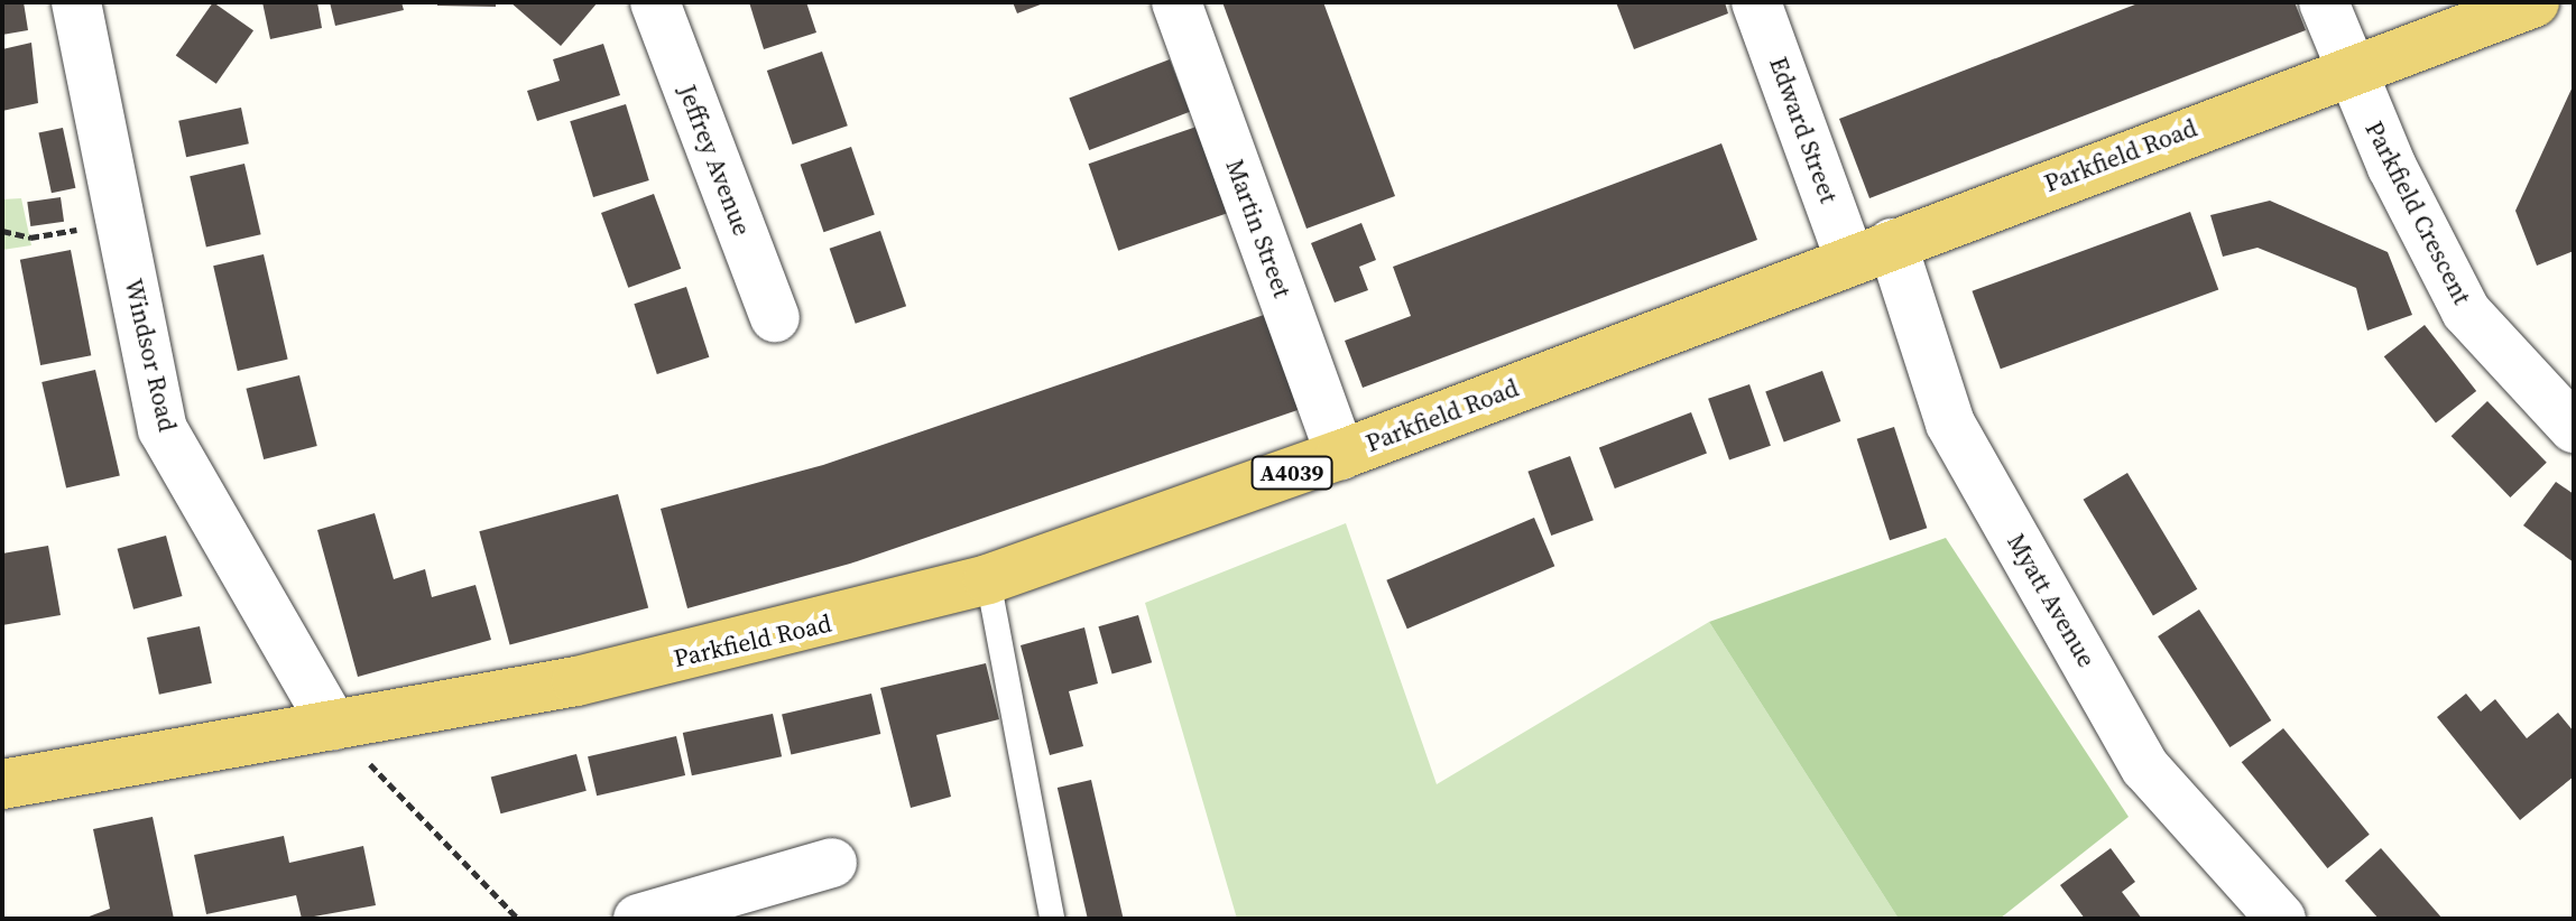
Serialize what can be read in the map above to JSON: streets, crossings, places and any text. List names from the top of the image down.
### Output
{
  "streets": {
    "main road": ["Parkfield Road", "A4039"],
    "street": [
      "Edward Street",
      "Jeffrey Avenue",
      "Parkfield Crescent",
      "Martin Street",
      "Windsor Road",
      "Myatt Avenue"
    ]
  },
  "crossings": [
    ["Edward Street", "Parkfield Road"],
    ["Edward Street", "Myatt Avenue"],
    ["Parkfield Road", "Parkfield Crescent"],
    ["Parkfield Road", "Martin Street"],
    ["Parkfield Road", "Windsor Road"],
    ["Parkfield Road", "Myatt Avenue"]
  ]
}
